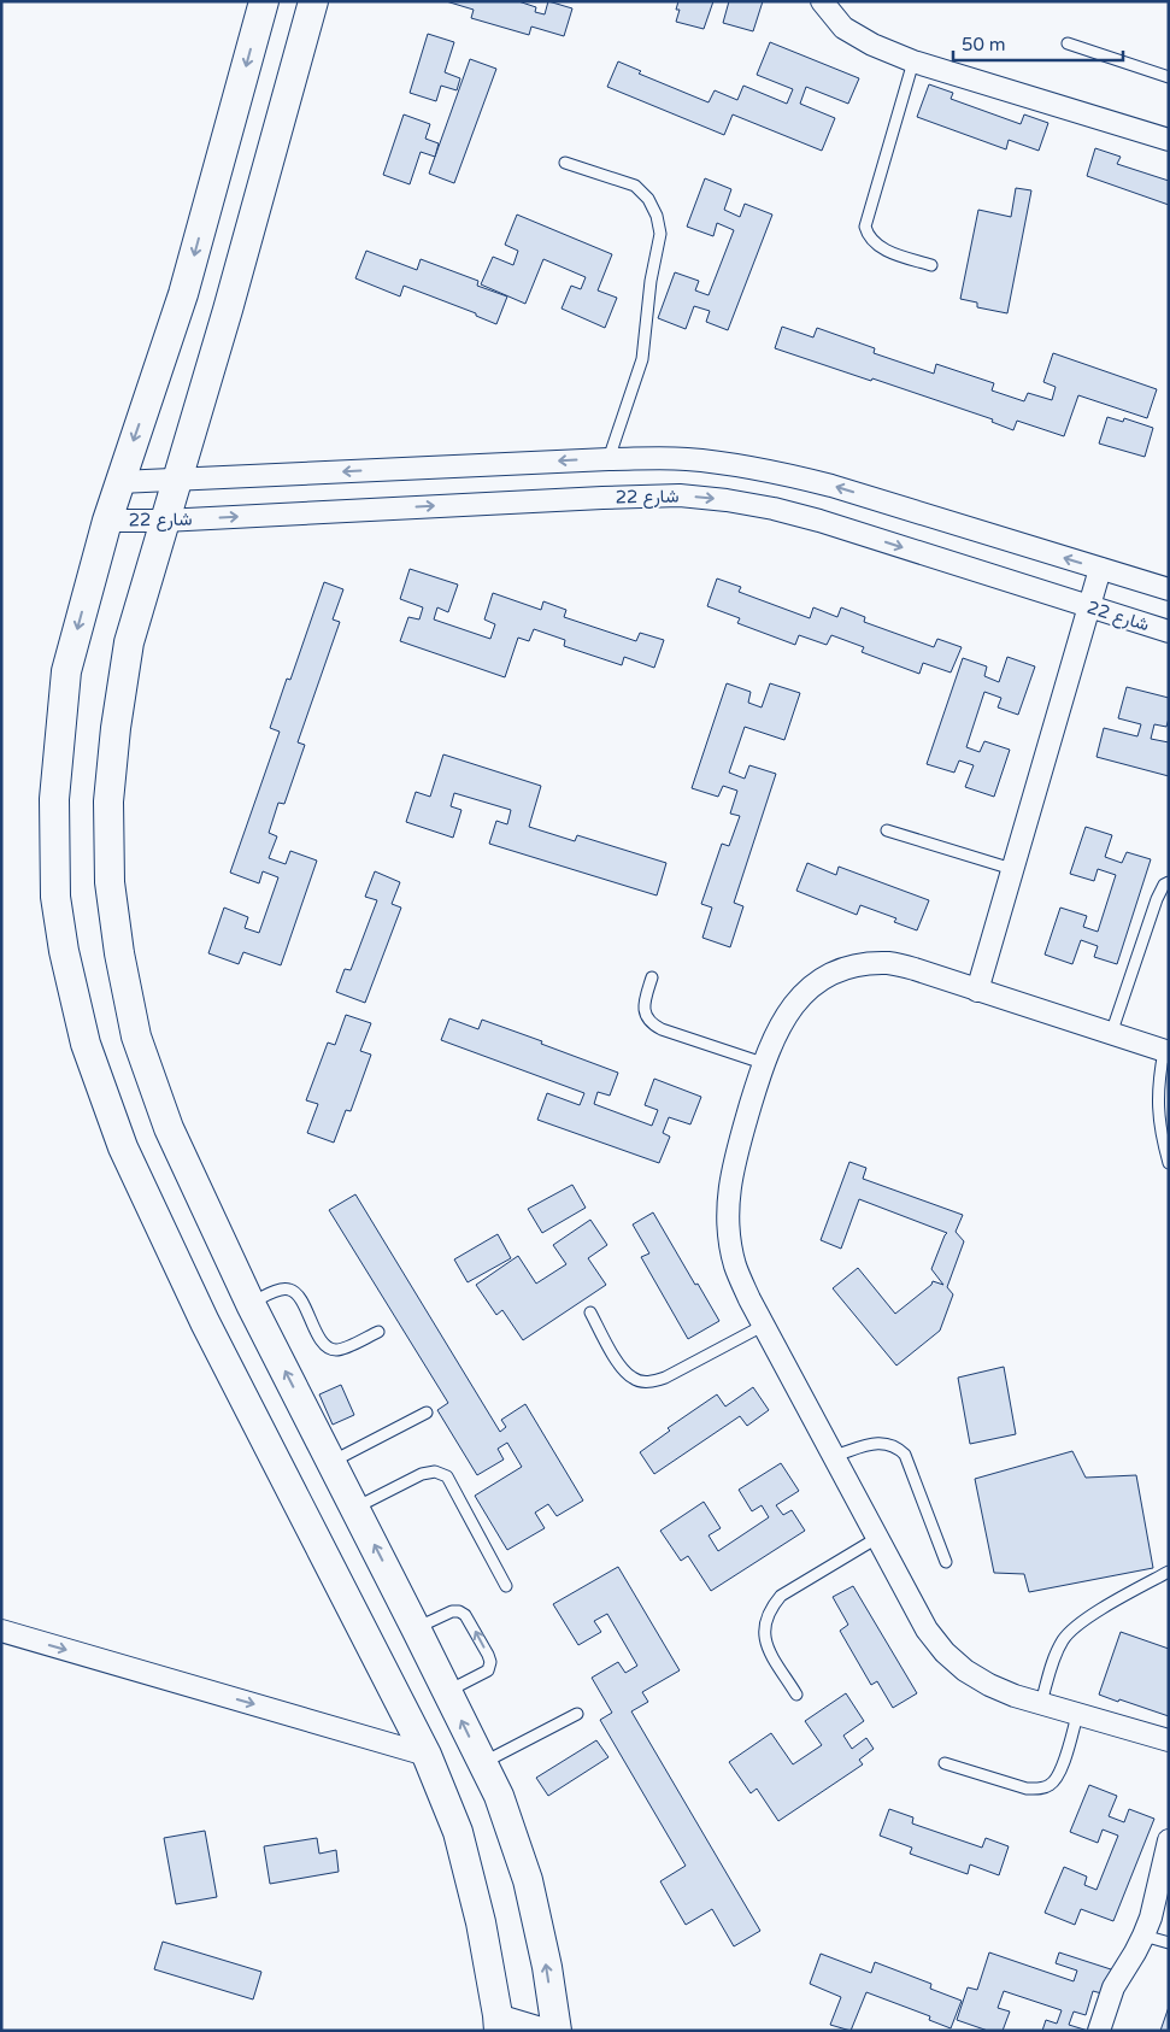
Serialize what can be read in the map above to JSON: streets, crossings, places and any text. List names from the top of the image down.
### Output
{
  "streets": {
    "street": ["شارع 22"]
  },
  "scale_bar": "50 m"
}
